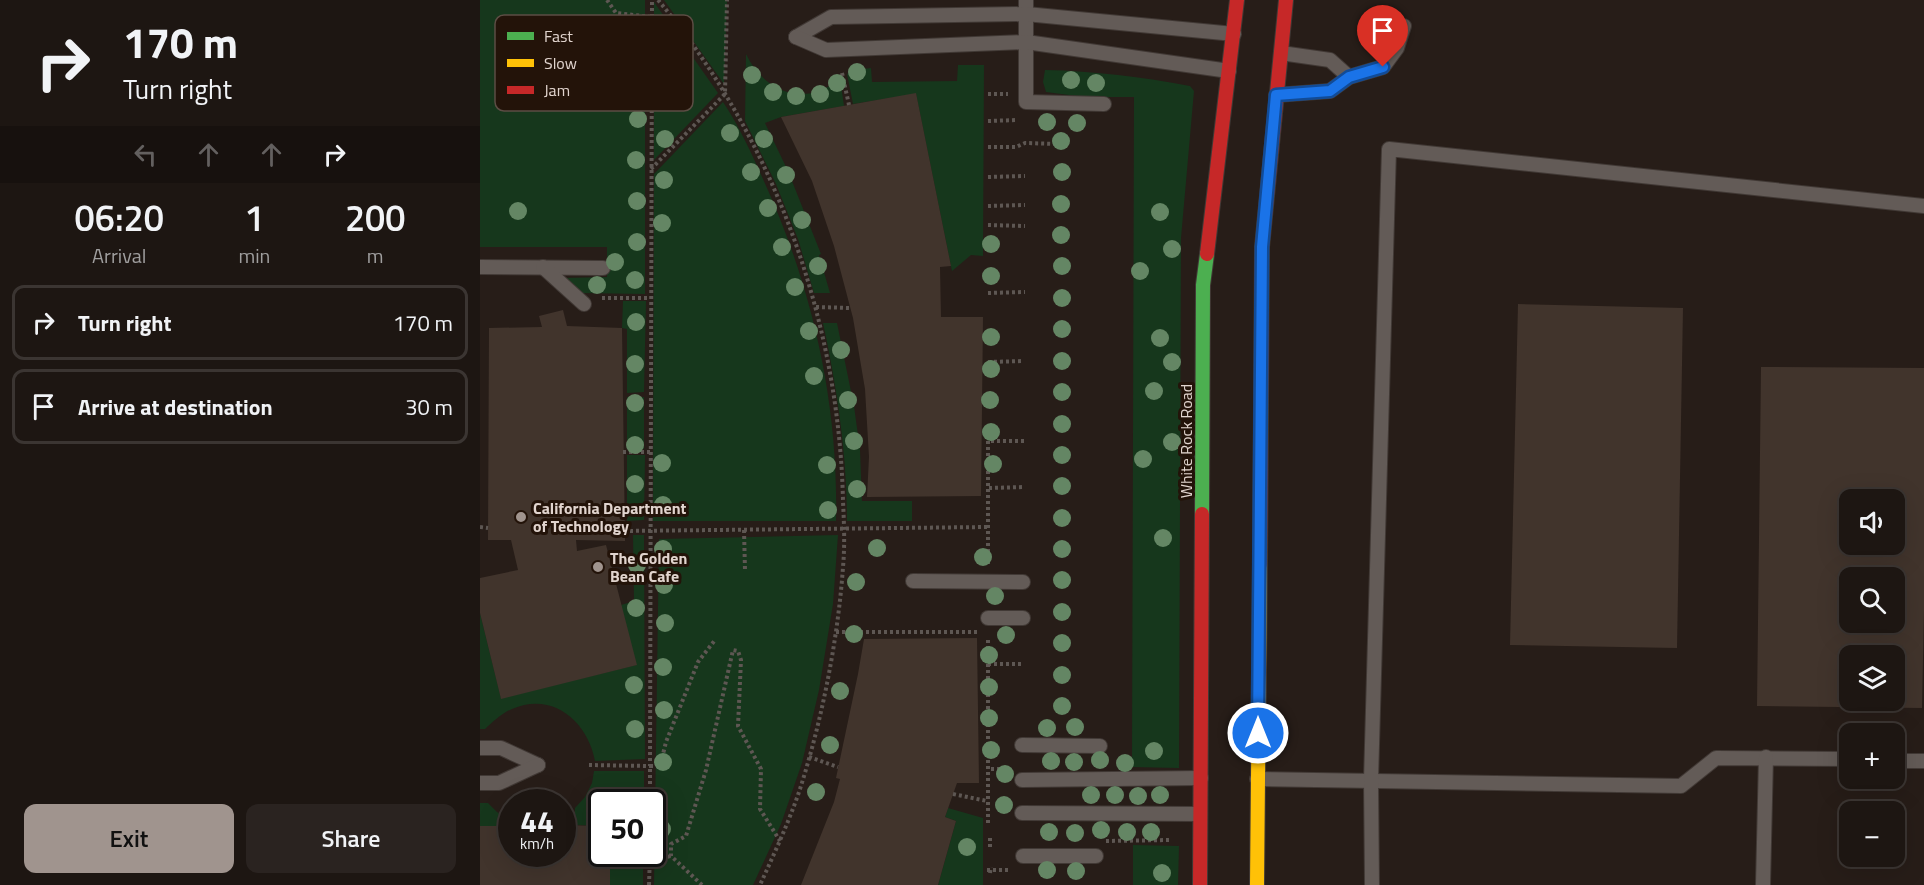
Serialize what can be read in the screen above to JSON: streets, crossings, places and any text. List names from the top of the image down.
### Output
{
  "streets": {
    "main road": ["White Rock Road"]
  },
  "places": ["California Department of Technology", "The Golden Bean Cafe"],
  "legend": ["Fast", "Slow", "Jam"],
  "page": {
    "turn": ["170 m", "Turn right"],
    "eta": [
      "06:20",
      "Arrival",
      "1",
      "min",
      "200",
      "m"
    ],
    "list": [
      {
        "name": "Turn right",
        "value": "170 m"
      },
      {
        "name": "Arrive at destination",
        "value": "30 m"
      }
    ],
    "map_buttons": ["+", "−"],
    "speed": "44 km/h",
    "limit": "50",
    "buttons": ["Exit", "Share"]
  }
}
